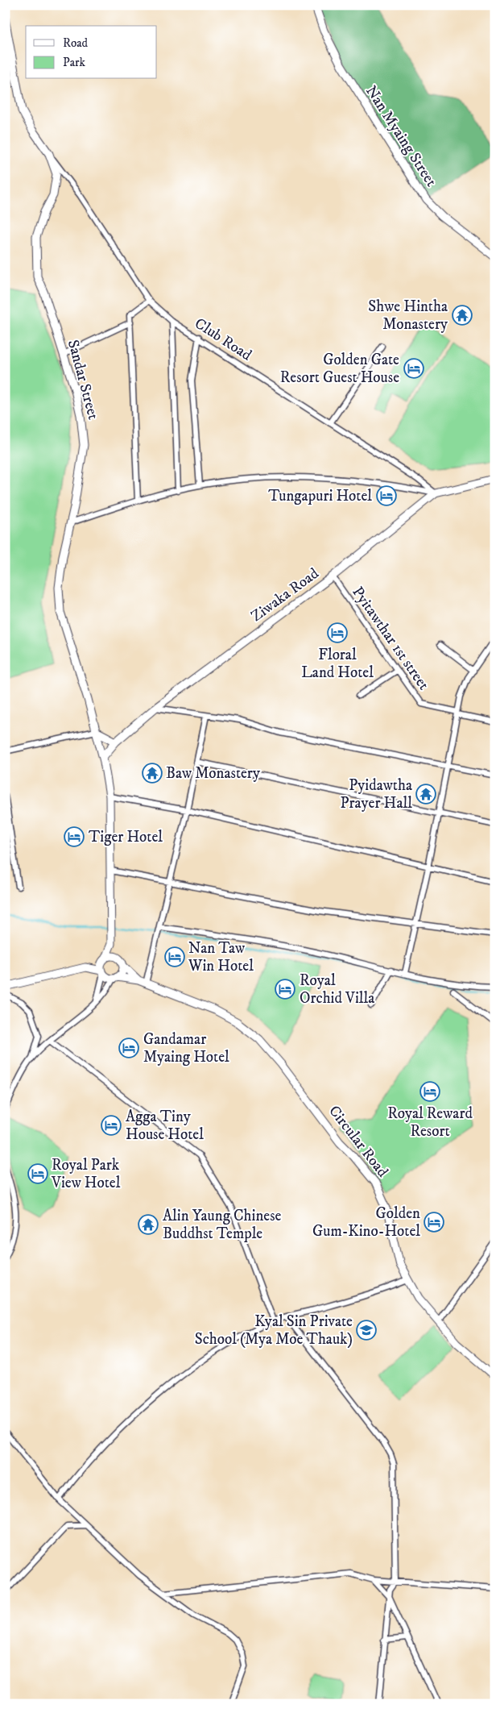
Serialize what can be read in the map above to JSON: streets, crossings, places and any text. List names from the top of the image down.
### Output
{
  "streets": {
    "street": [
      "Nan Myaing Street",
      "Club Road",
      "Sandar Street",
      "Ziwaka Road",
      "Pyitawthar 1st street",
      "Circular Road"
    ]
  },
  "crossings": [
    ["Club Road", "Sandar Street"],
    ["Club Road", "Ziwaka Road"],
    ["Sandar Street", "Ziwaka Road"],
    ["Ziwaka Road", "Pyitawthar 1st street"]
  ],
  "places": {
    "temple": [
      "Shwe Hintha Monastery",
      "Baw Monastery",
      "Pyidawtha Prayer Hall",
      "Alin Yaung Chinese Buddhst Temple"
    ],
    "hotel": [
      "Golden Gate Resort Guest House",
      "Tungapuri Hotel",
      "Floral Land Hotel",
      "Tiger Hotel",
      "Nan Taw Win Hotel",
      "Royal Orchid Villa",
      "Gandamar Myaing Hotel",
      "Royal Reward Resort",
      "Agga Tiny House Hotel",
      "Royal Park View Hotel",
      "Golden Gum-Kino-Hotel"
    ],
    "school or university": ["Kyal Sin Private School (Mya Moe Thauk)"]
  },
  "legend": ["Road", "Park"]
}
